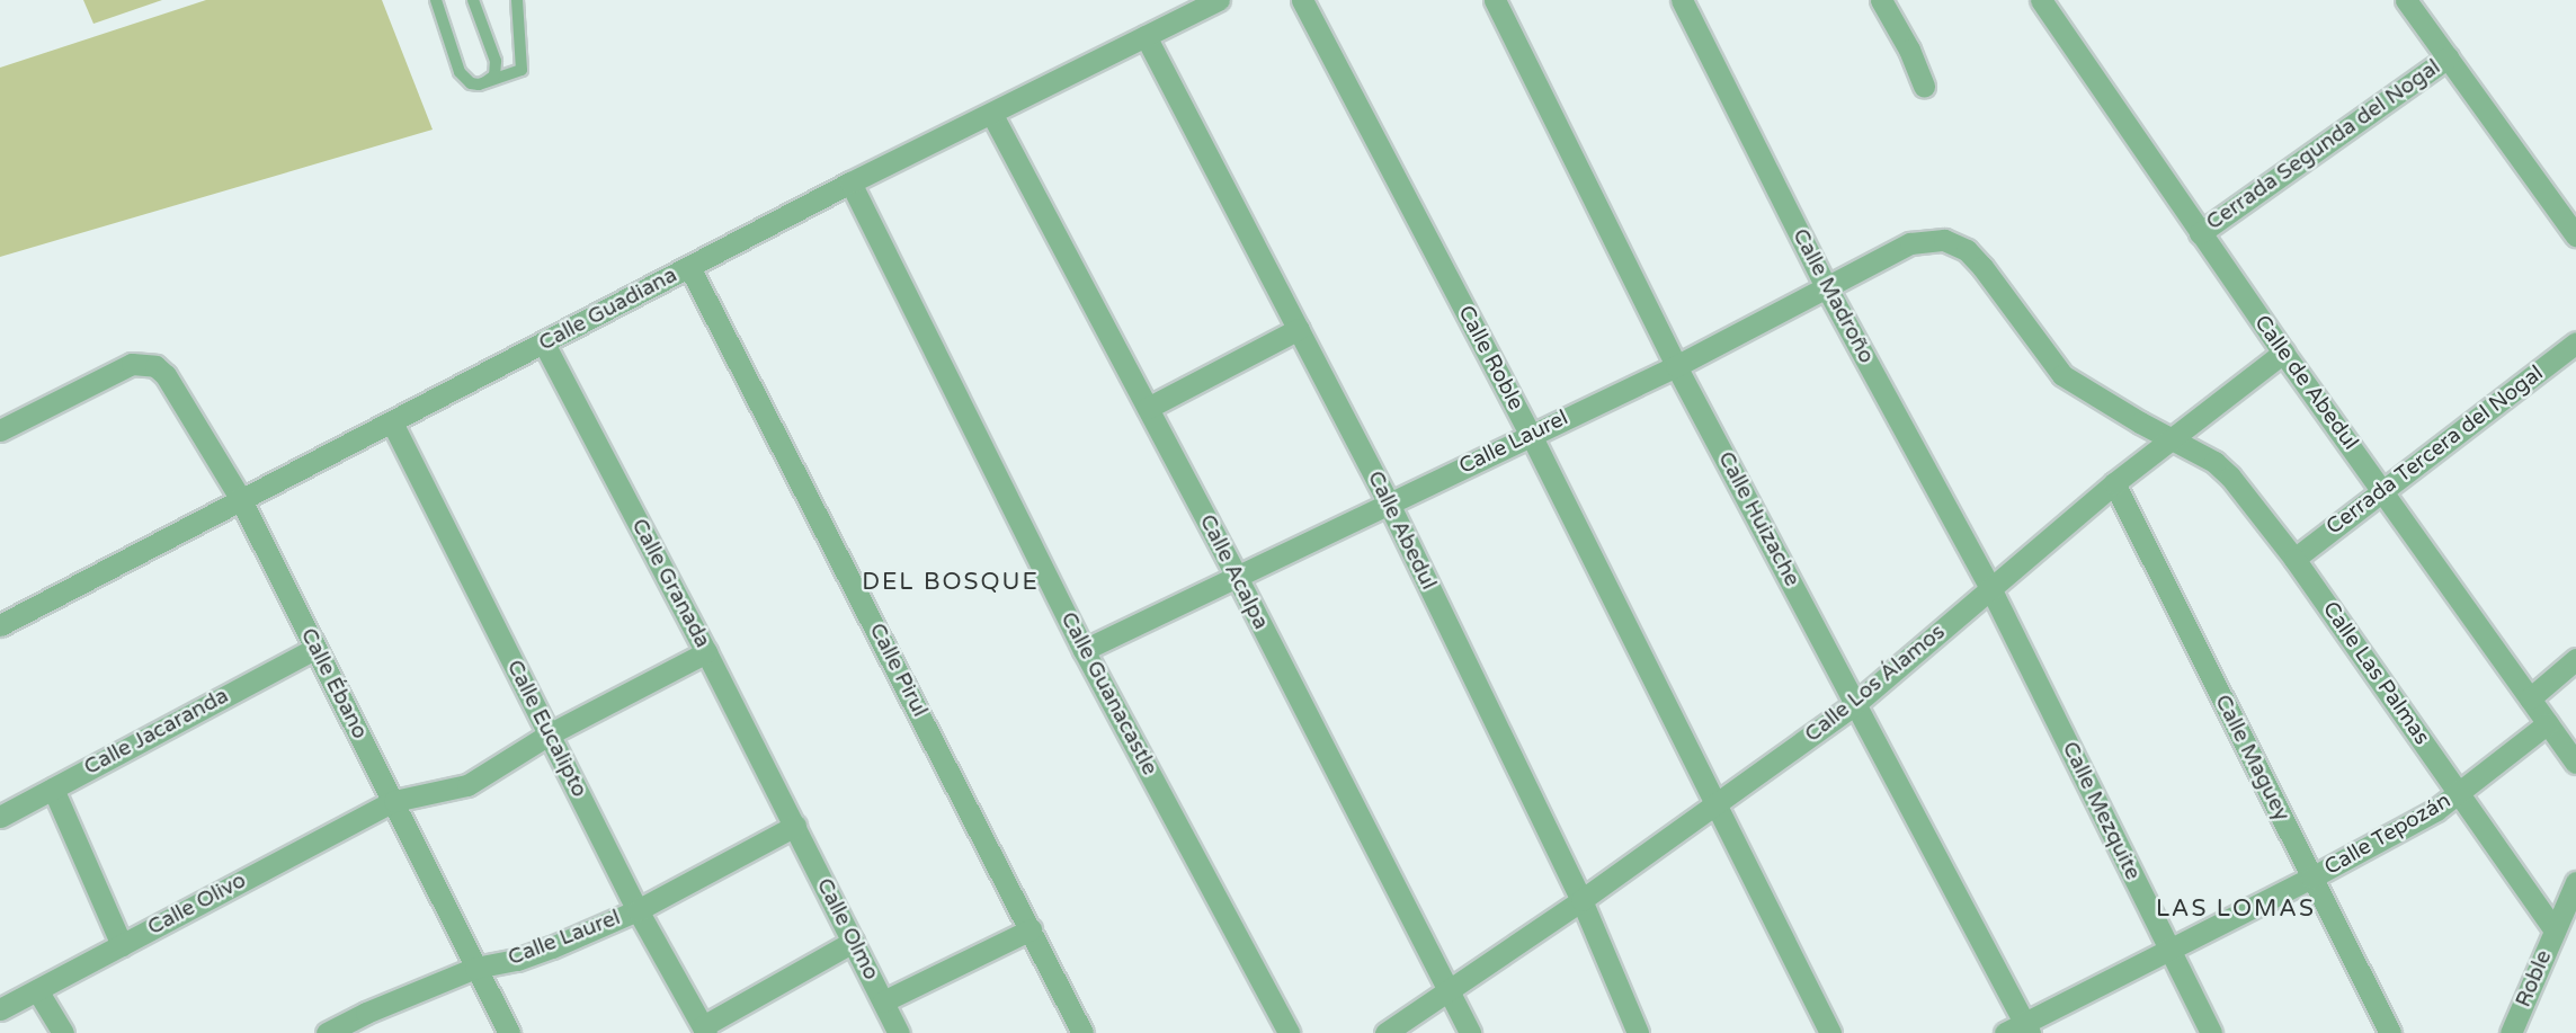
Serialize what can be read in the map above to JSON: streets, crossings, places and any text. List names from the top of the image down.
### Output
{
  "streets": {
    "street": [
      "Cerrada Segunda del Nogal",
      "Calle Madroño",
      "Calle Guadiana",
      "Calle Roble",
      "Calle de Abedul",
      "Calle Laurel",
      "Cerrada Tercera del Nogal",
      "Calle Huizache",
      "Calle Abedul",
      "Calle Acalpa",
      "Calle Granada",
      "Calle Pirul",
      "Calle Las Palmas",
      "Calle Ébano",
      "Calle Los Álamos",
      "Calle Guanacastle",
      "Calle Eucalipto",
      "Calle Jacaranda",
      "Calle Maguey",
      "Calle Mezquite",
      "Calle Tepozán",
      "Calle Olivo",
      "Calle Olmo",
      "Roble"
    ]
  },
  "crossings": [
    ["Cerrada Segunda del Nogal", "Calle de Abedul"],
    ["Calle Madroño", "Calle Laurel"],
    ["Calle Madroño", "Calle Los Álamos"],
    ["Calle Madroño", "Calle Mezquite"],
    ["Calle Guadiana", "Calle Abedul"],
    ["Calle Guadiana", "Calle Acalpa"],
    ["Calle Guadiana", "Calle Granada"],
    ["Calle Guadiana", "Calle Pirul"],
    ["Calle Guadiana", "Calle Ébano"],
    ["Calle Guadiana", "Calle Guanacastle"],
    ["Calle Guadiana", "Calle Eucalipto"],
    ["Calle Roble", "Calle Laurel"],
    ["Calle Roble", "Calle Los Álamos"],
    ["Calle de Abedul", "Cerrada Tercera del Nogal"],
    ["Calle de Abedul", "Calle Los Álamos"],
    ["Calle de Abedul", "Calle Tepozán"],
    ["Calle Laurel", "Calle Huizache"],
    ["Calle Laurel", "Calle Abedul"],
    ["Calle Laurel", "Calle Acalpa"],
    ["Calle Laurel", "Calle Granada"],
    ["Calle Laurel", "Calle Las Palmas"],
    ["Calle Laurel", "Calle Ébano"],
    ["Calle Laurel", "Calle Los Álamos"],
    ["Calle Laurel", "Calle Guanacastle"],
    ["Calle Laurel", "Calle Eucalipto"],
    ["Calle Laurel", "Calle Olmo"],
    ["Cerrada Tercera del Nogal", "Calle Las Palmas"],
    ["Calle Huizache", "Calle Los Álamos"],
    ["Calle Huizache", "Calle Tepozán"],
    ["Calle Abedul", "Calle Los Álamos"],
    ["Calle Acalpa", "Calle Los Álamos"],
    ["Calle Granada", "Calle Olivo"],
    ["Calle Granada", "Calle Olmo"],
    ["Calle Las Palmas", "Calle Los Álamos"],
    ["Calle Las Palmas", "Calle Tepozán"],
    ["Calle Las Palmas", "Roble"],
    ["Calle Ébano", "Calle Jacaranda"],
    ["Calle Ébano", "Calle Olivo"],
    ["Calle Los Álamos", "Calle Maguey"],
    ["Calle Los Álamos", "Calle Mezquite"],
    ["Calle Eucalipto", "Calle Olivo"],
    ["Calle Maguey", "Calle Tepozán"],
    ["Calle Mezquite", "Calle Tepozán"]
  ],
  "districts": ["DEL BOSQUE", "LAS LOMAS"]
}
